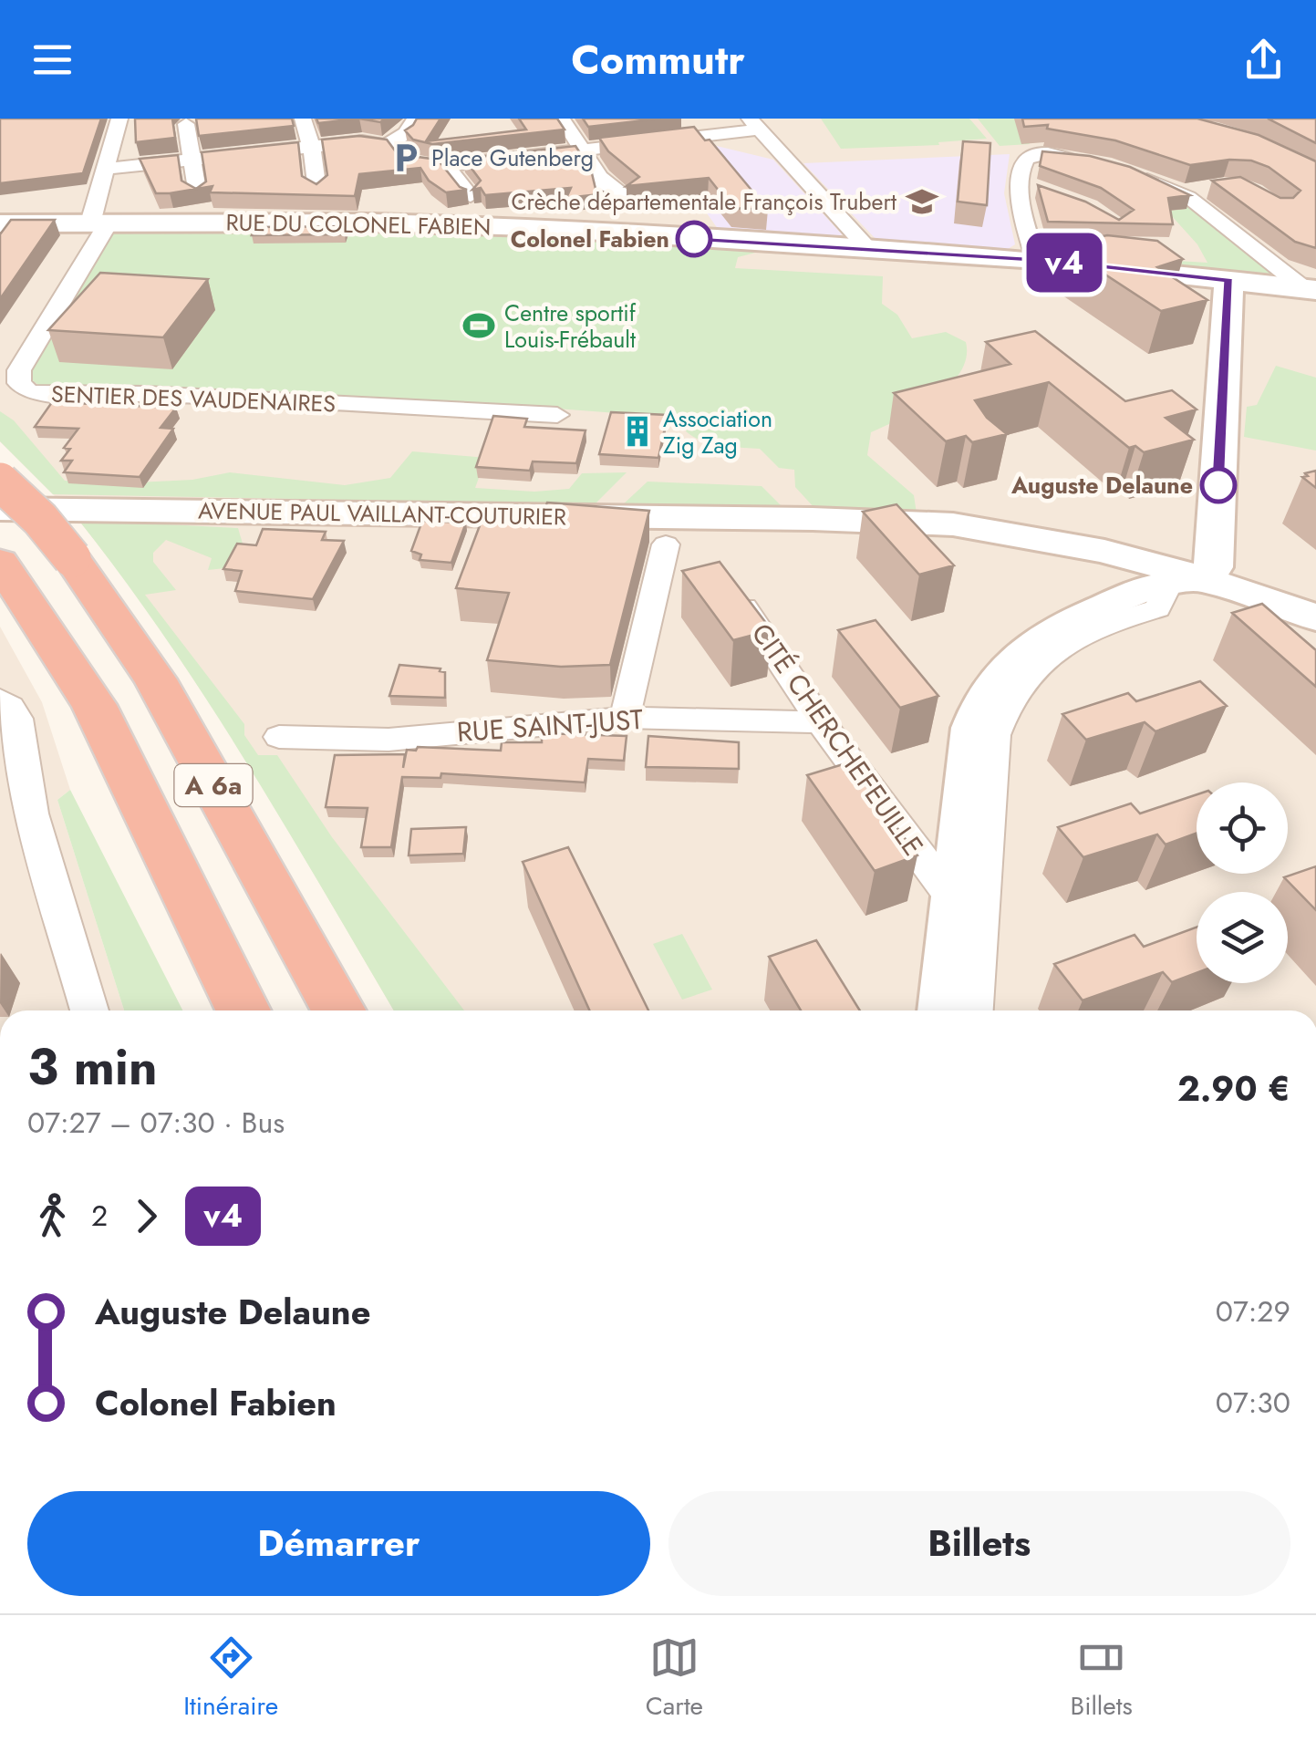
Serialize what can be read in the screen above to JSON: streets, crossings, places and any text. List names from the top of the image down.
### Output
{
  "streets": {
    "highway": ["A 6a"],
    "street": [
      "RUE DU COLONEL FABIEN",
      "SENTIER DES VAUDENAIRES",
      "AVENUE PAUL VAILLANT-COUTURIER",
      "RUE SAINT-JUST",
      "CITÉ CHERCHEFEUILLE"
    ]
  },
  "crossings": [
    ["RUE DU COLONEL FABIEN", "SENTIER DES VAUDENAIRES"],
    ["RUE SAINT-JUST", "CITÉ CHERCHEFEUILLE"]
  ],
  "places": {
    "parking": ["Place Gutenberg"],
    "school or university": ["Crèche départementale François Trubert"],
    "other": ["Colonel Fabien", "Auguste Delaune"],
    "sports": ["Centre sportif Louis-Frébault"],
    "building": ["Association Zig Zag"]
  },
  "lines": ["bus line v4"],
  "page": {
    "header": "Commutr",
    "on_map": "v4",
    "heading": ["3 min", "07:27 – 07:30 · Bus", "2.90 €"],
    "legs": ["2", "v4"],
    "list": [
      {
        "name": "Auguste Delaune",
        "value": "07:29"
      },
      {
        "name": "Colonel Fabien",
        "value": "07:30"
      }
    ],
    "buttons": ["Démarrer", "Billets"],
    "tabs": ["Itinéraire", "Carte", "Billets"]
  }
}
